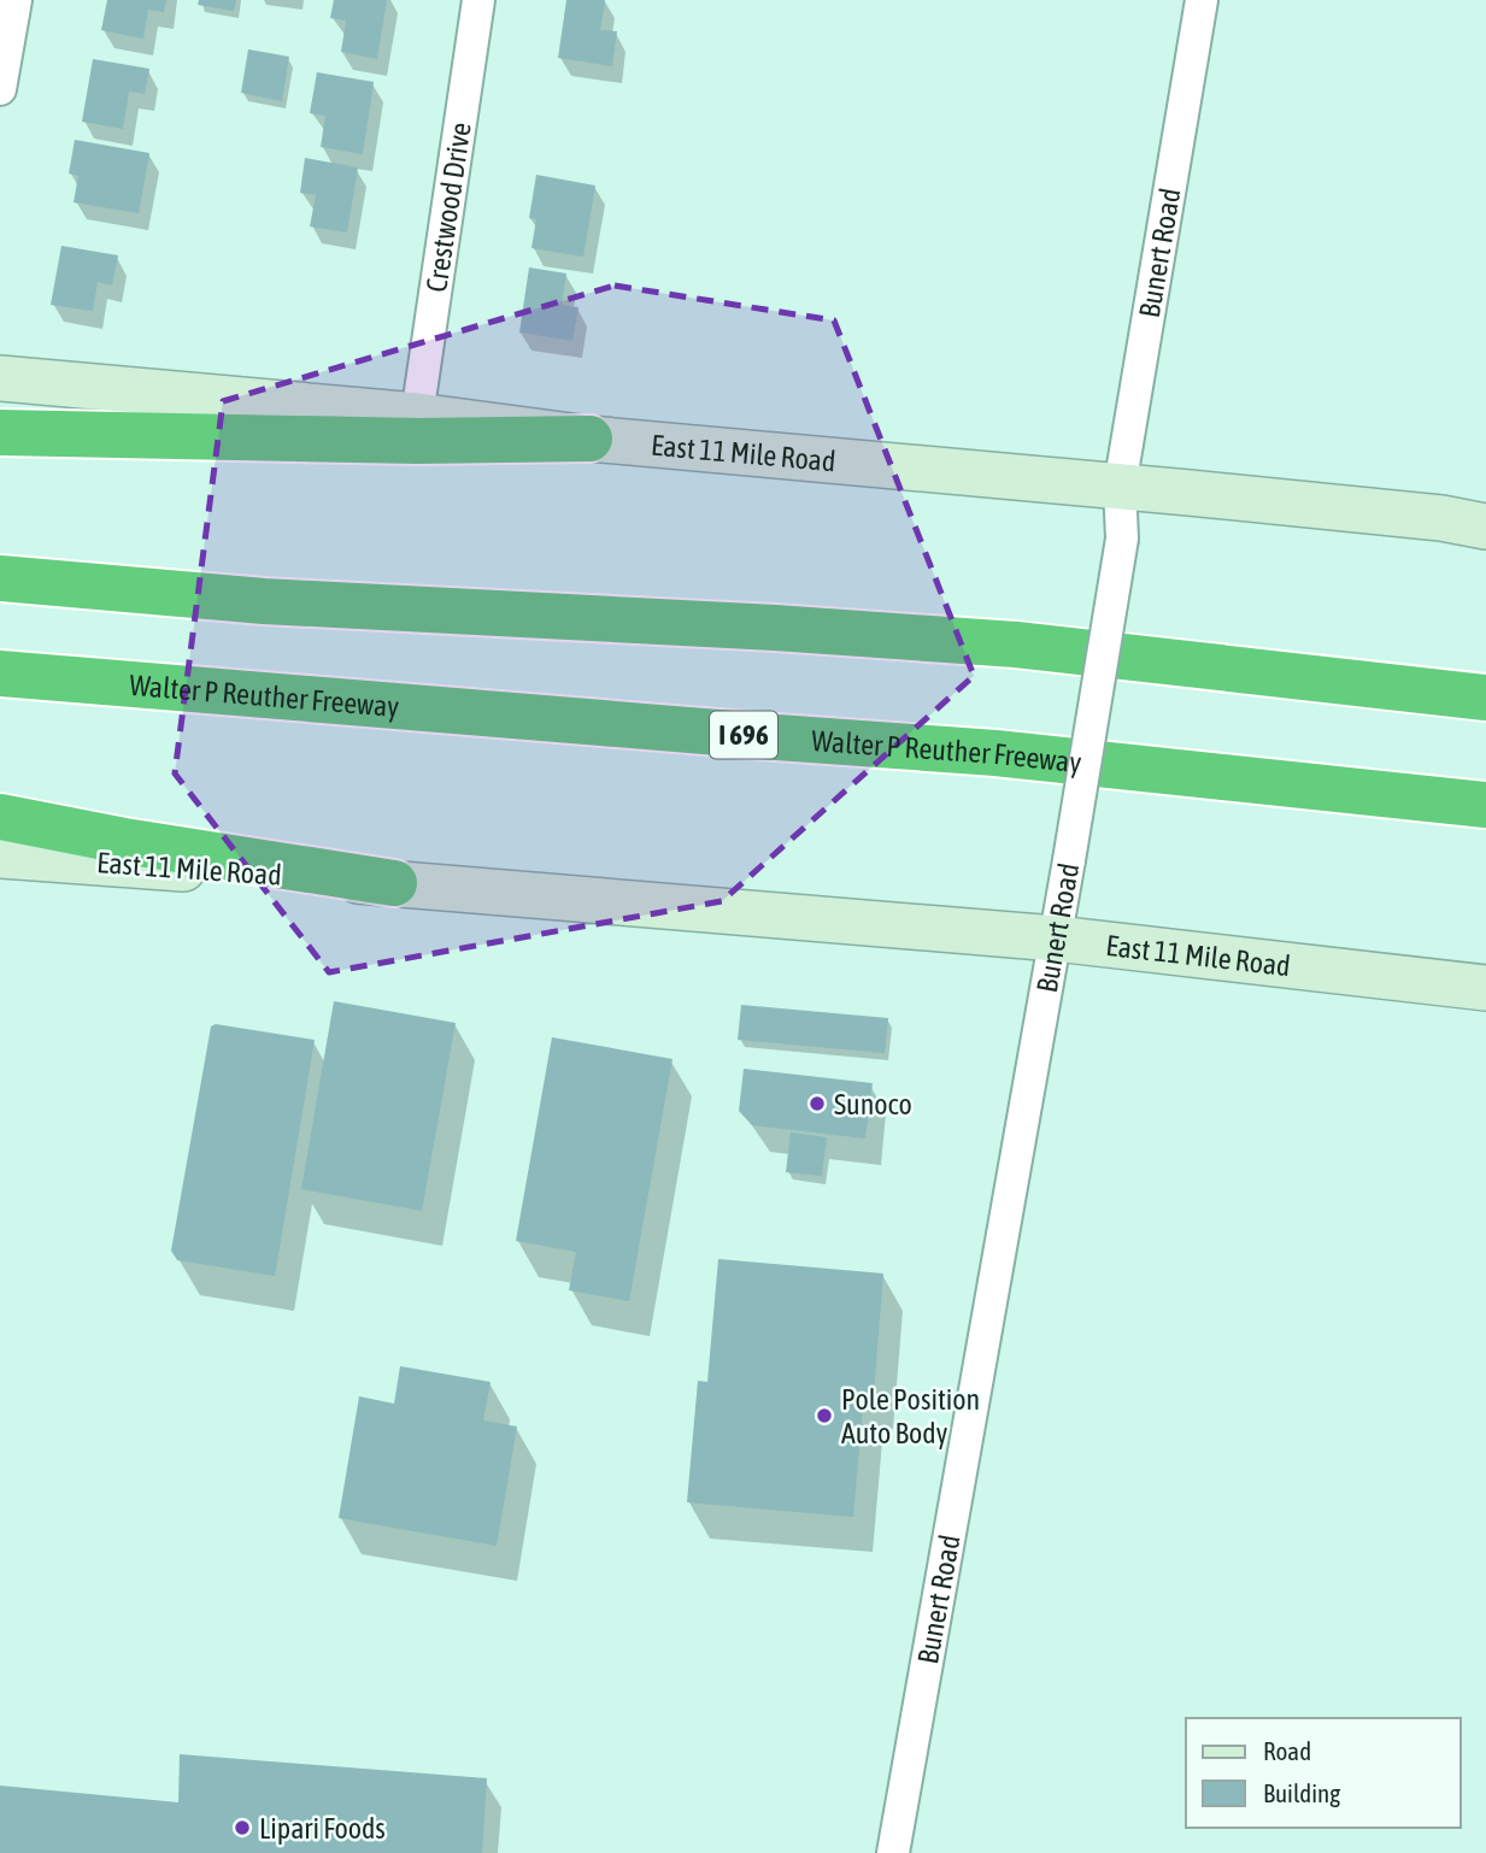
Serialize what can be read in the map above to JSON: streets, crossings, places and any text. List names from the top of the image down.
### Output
{
  "streets": {
    "highway": ["Walter P Reuther Freeway", "I 696"],
    "main road": ["East 11 Mile Road"],
    "street": ["Crestwood Drive", "Bunert Road"]
  },
  "crossings": [
    ["Crestwood Drive", "East 11 Mile Road"],
    ["Bunert Road", "East 11 Mile Road"]
  ],
  "places": ["Sunoco", "Pole Position Auto Body", "Lipari Foods"],
  "legend": ["Road", "Building"]
}
